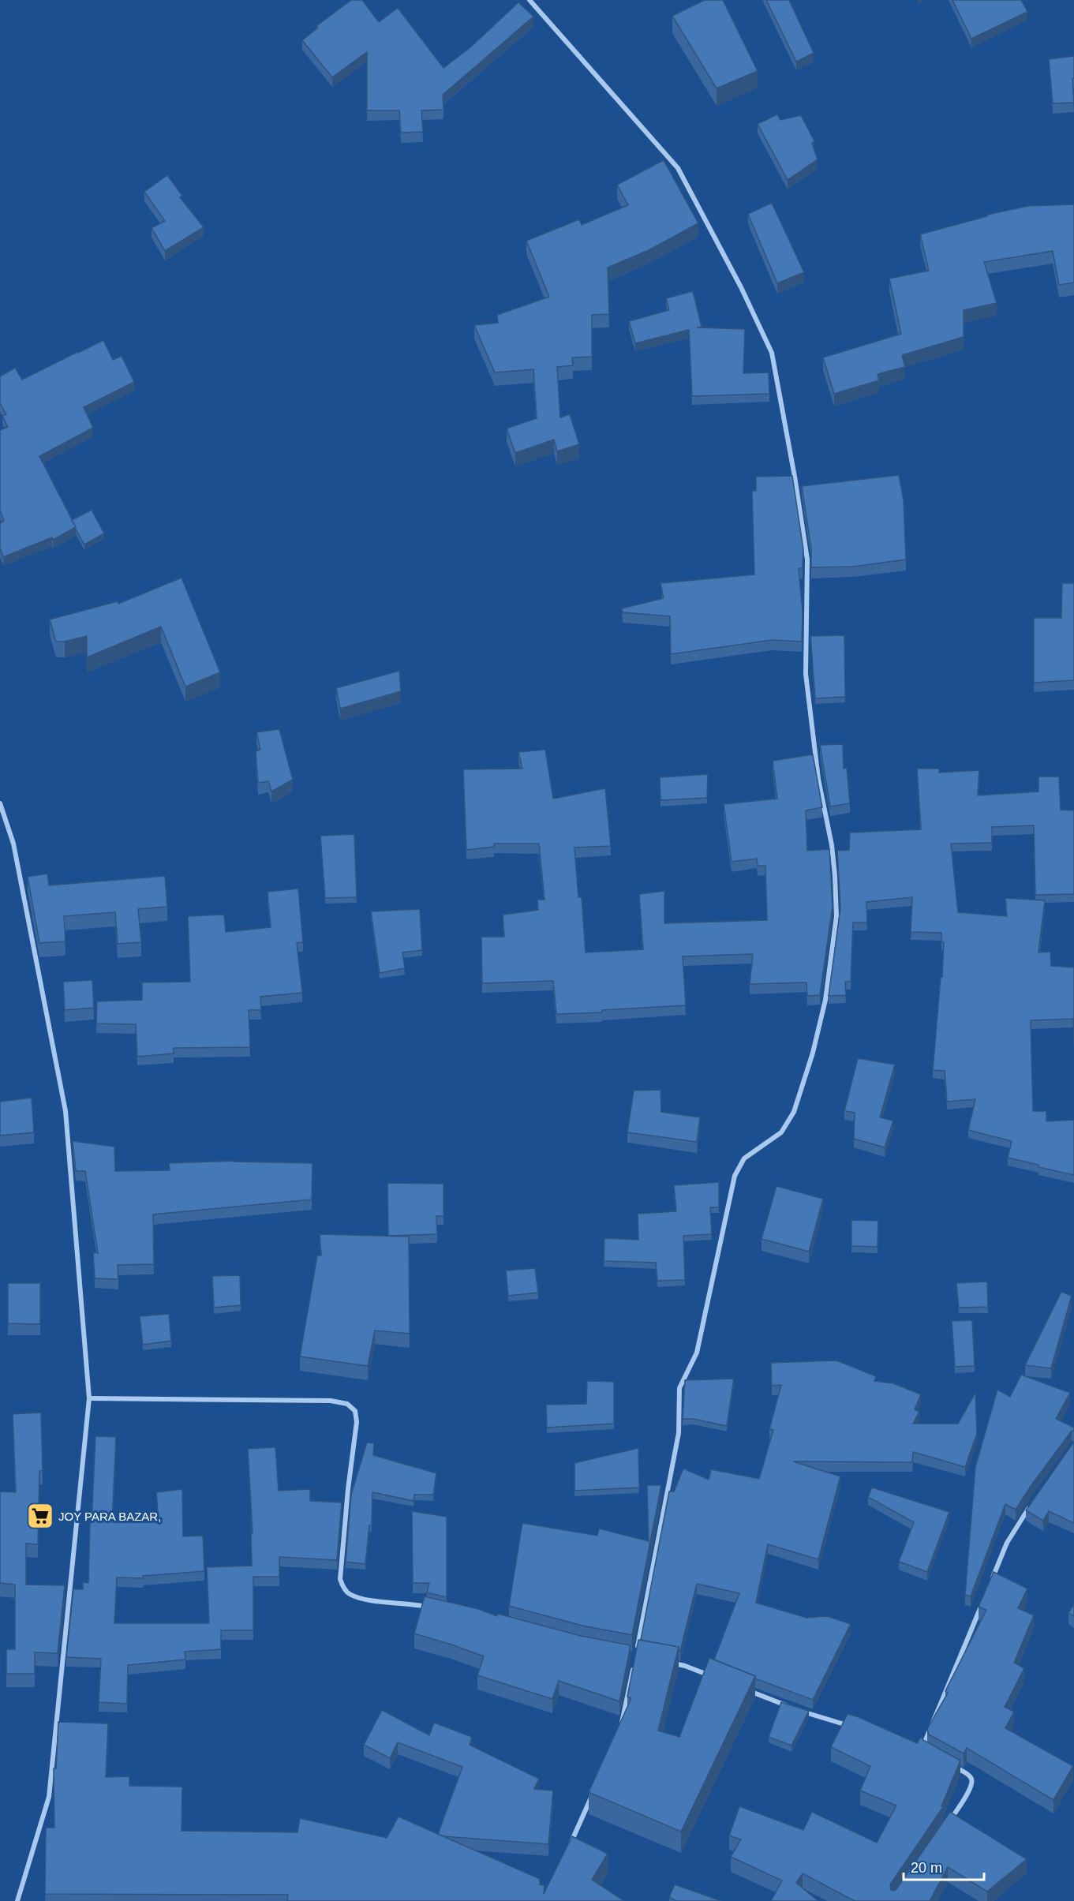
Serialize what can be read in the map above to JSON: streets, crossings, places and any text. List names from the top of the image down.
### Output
{
  "places": {
    "supermarket": ["JOY PARA BAZAR,"]
  },
  "scale_bar": "20 m"
}
